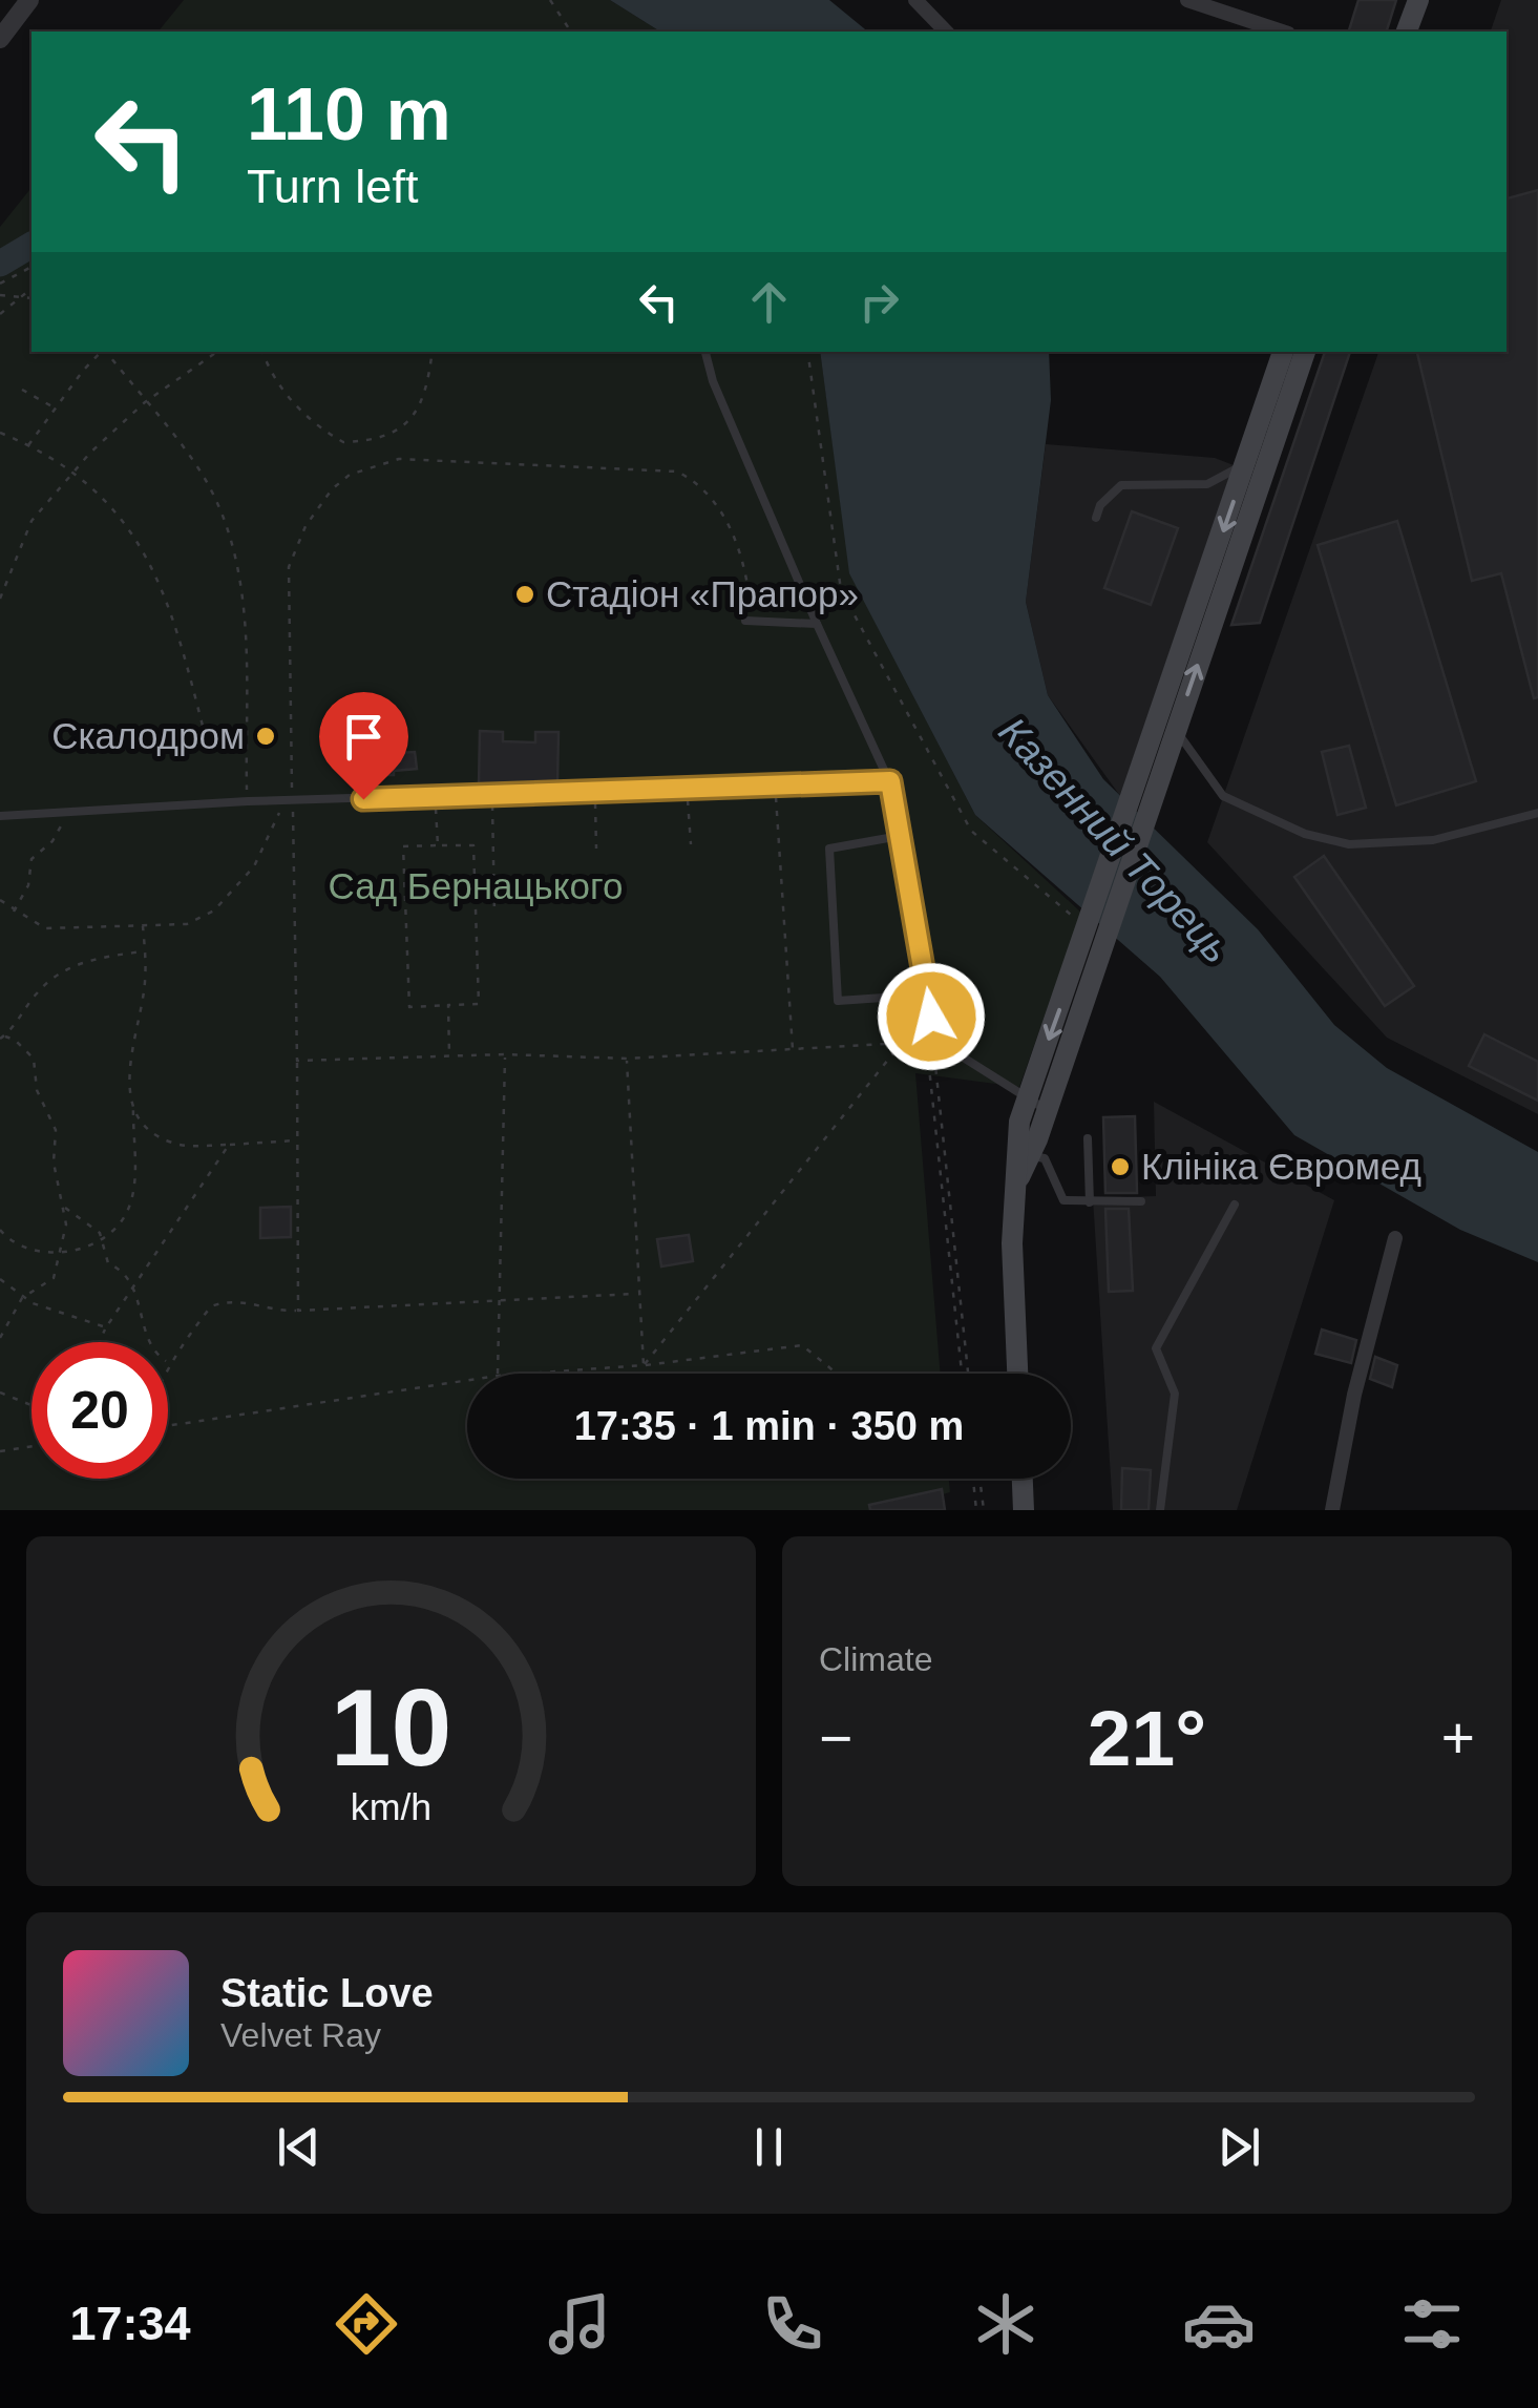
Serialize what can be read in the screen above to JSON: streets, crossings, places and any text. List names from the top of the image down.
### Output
{
  "water": ["Казенний Торець"],
  "parks": ["Сад Бернацького"],
  "places": ["Стадіон «Прапор»", "Скалодром", "Клініка Євромед"],
  "page": {
    "turn": ["110 m", "Turn left"],
    "limit": "20",
    "trip": "17:35 · 1 min · 350 m",
    "tile": "Climate",
    "heat": ["−", "21°", "+"],
    "song": ["Static Love", "Velvet Ray"],
    "tabs": "17:34",
    "gauge": ["10", "km/h"]
  }
}
